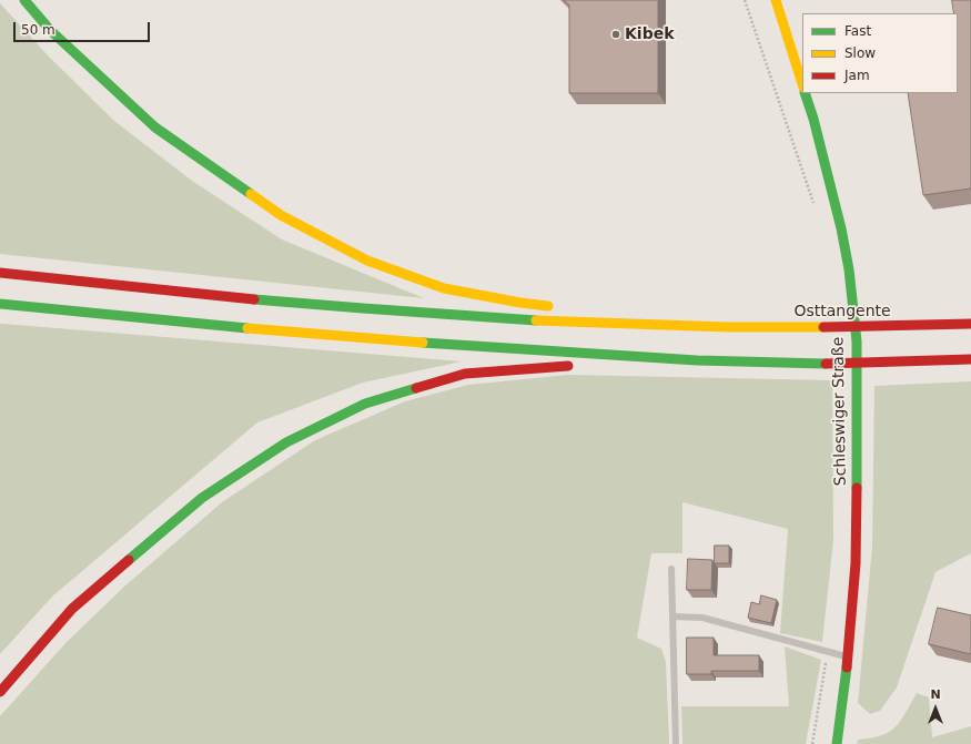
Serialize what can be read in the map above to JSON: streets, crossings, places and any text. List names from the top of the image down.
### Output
{
  "streets": {
    "main road": ["Osttangente", "Schleswiger Straße"]
  },
  "places": ["Kibek"],
  "legend": ["Fast", "Slow", "Jam"],
  "scale_bar": "50 m",
  "north": "top"
}
